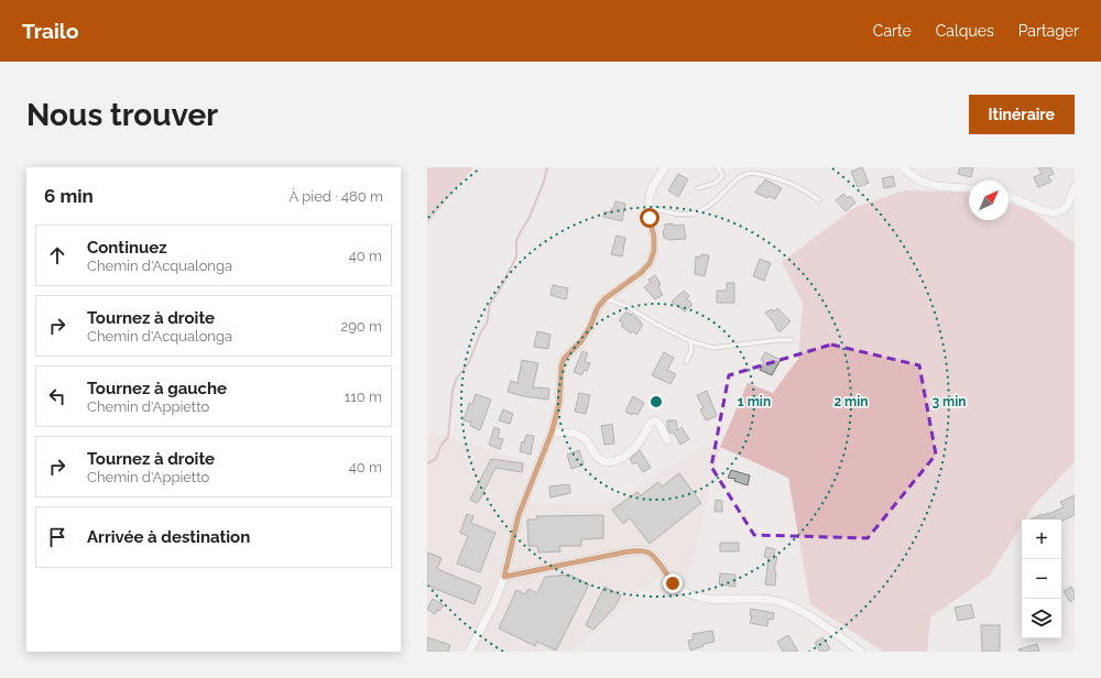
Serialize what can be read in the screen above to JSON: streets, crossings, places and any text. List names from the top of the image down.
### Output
{
  "north": "top right",
  "page": {
    "header": "Trailo",
    "nav": ["Carte", "Calques", "Partager"],
    "buttons": "Itinéraire",
    "title": "Nous trouver",
    "heading": ["6 min", "À pied · 480 m"],
    "list": [
      ["Continuez", "Chemin d'Acqualonga", "40 m"],
      ["Tournez à droite", "Chemin d'Acqualonga", "290 m"],
      ["Tournez à gauche", "Chemin d'Appietto", "110 m"],
      ["Tournez à droite", "Chemin d'Appietto", "40 m"],
      "Arrivée à destination"
    ],
    "map_buttons": ["+", "−"]
  },
  "rings": ["1 min", "2 min", "3 min"]
}
